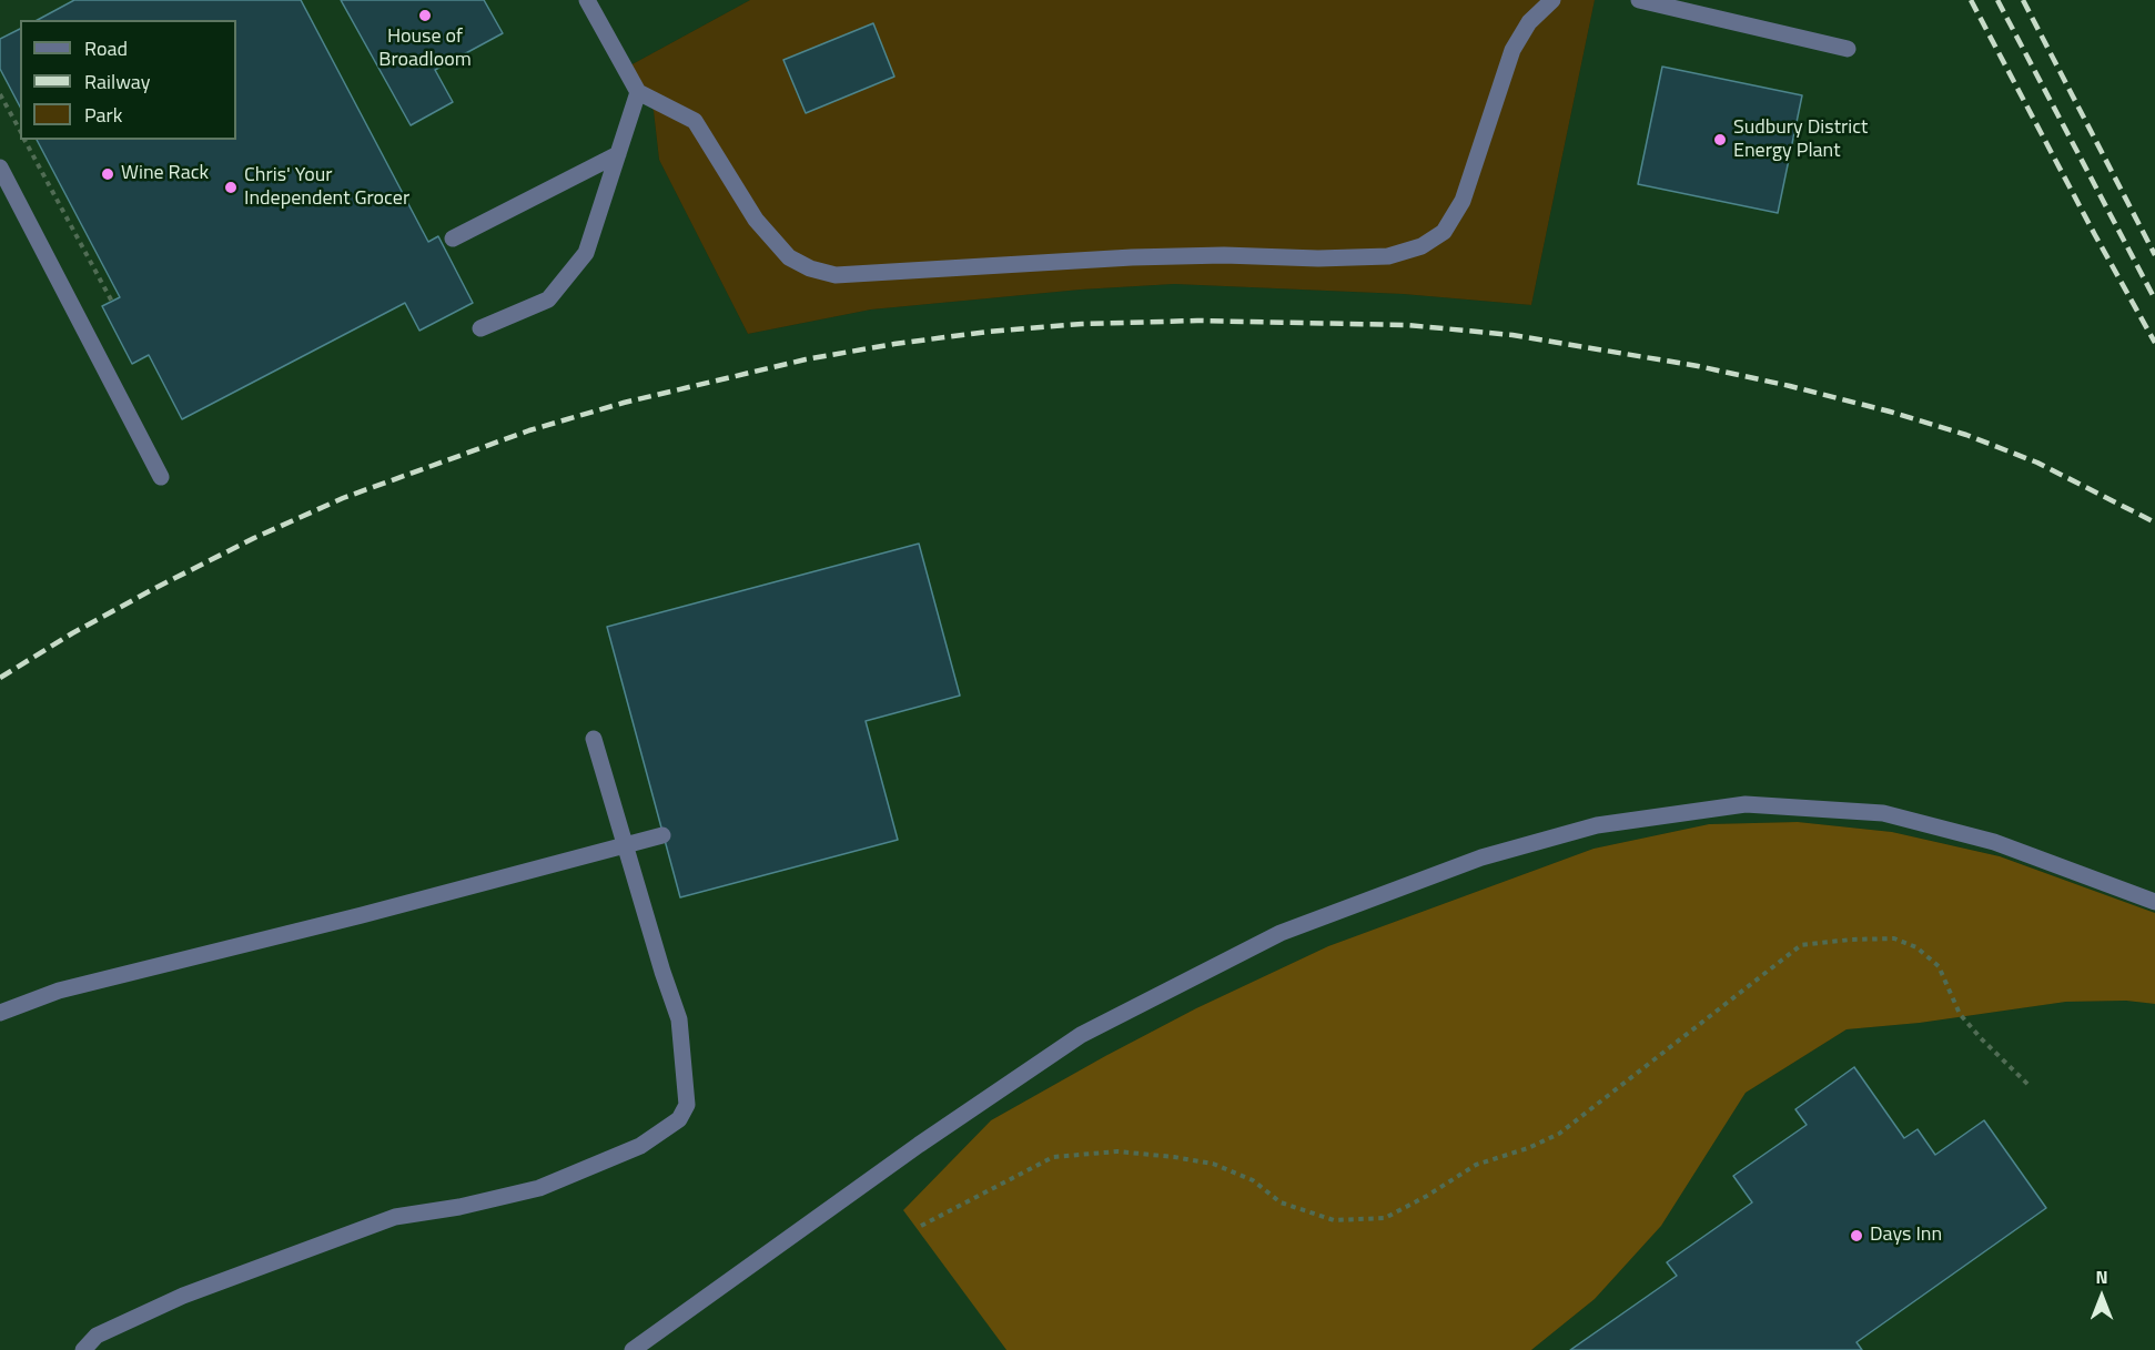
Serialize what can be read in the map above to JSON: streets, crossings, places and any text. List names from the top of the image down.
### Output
{
  "places": [
    "House of Broadloom",
    "Sudbury District Energy Plant",
    "Wine Rack",
    "Chris' Your Independent Grocer",
    "Days Inn"
  ],
  "legend": ["Road", "Railway", "Park"],
  "north": "top"
}
